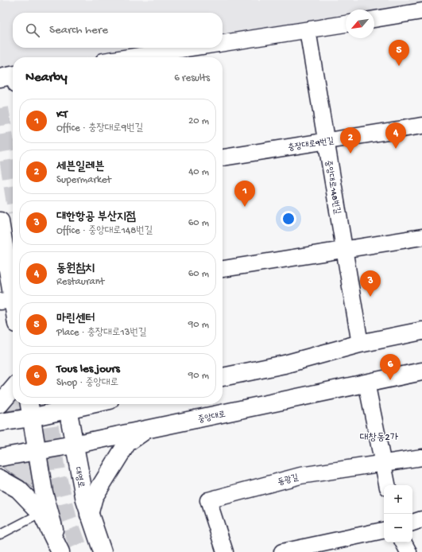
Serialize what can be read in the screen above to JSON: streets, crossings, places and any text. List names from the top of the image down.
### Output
{
  "streets": {
    "main road": ["중앙대로", "대영로"],
    "street": ["충장대로9번길", "중앙대로148번길", "동광길"]
  },
  "crossings": [
    ["충장대로9번길", "중앙대로148번길"],
    ["중앙대로", "대영로"]
  ],
  "districts": ["대창동2가"],
  "north": "bottom left",
  "page": {
    "search": "Search here",
    "pins": [
      "5",
      "4",
      "2",
      "1",
      "3",
      "6"
    ],
    "heading": ["Nearby", "6 results"],
    "list": [
      {
        "mark": "1",
        "name": "KT",
        "note": "Office · 충장대로9번길",
        "value": "20 m"
      },
      {
        "mark": "2",
        "name": "세븐일레븐",
        "note": "Supermarket",
        "value": "40 m"
      },
      {
        "mark": "3",
        "name": "대한항공 부산지점",
        "note": "Office · 중앙대로148번길",
        "value": "60 m"
      },
      {
        "mark": "4",
        "name": "동원참치",
        "note": "Restaurant",
        "value": "60 m"
      },
      {
        "mark": "5",
        "name": "마린센터",
        "note": "Place · 충장대로13번길",
        "value": "90 m"
      },
      {
        "mark": "6",
        "name": "Tous les jours",
        "note": "Shop · 중앙대로",
        "value": "90 m"
      }
    ],
    "map_buttons": ["+", "−"]
  }
}
